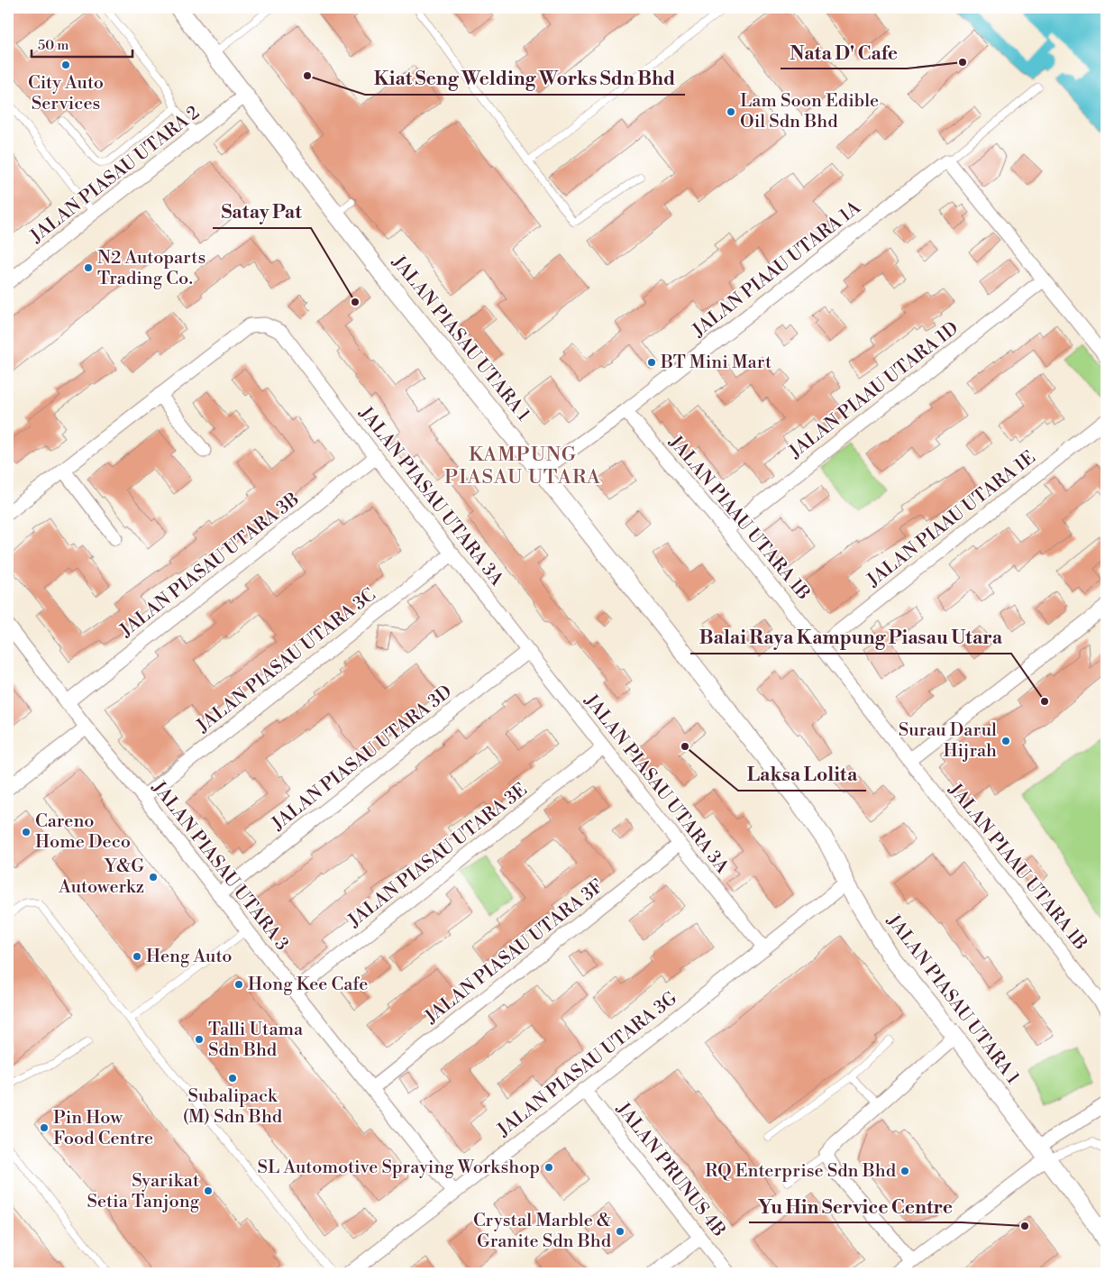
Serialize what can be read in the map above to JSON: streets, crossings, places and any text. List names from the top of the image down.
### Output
{
  "streets": {
    "street": [
      "JALAN PIASAU UTARA 2",
      "JALAN PIAAU UTARA 1A",
      "JALAN PIASAU UTARA 1",
      "JALAN PIAAU UTARA 1D",
      "JALAN PIASAU UTARA 3A",
      "JALAN PIAAU UTARA 1B",
      "JALAN PIAAU UTARA 1E",
      "JALAN PIASAU UTARA 3B",
      "JALAN PIASAU UTARA 3C",
      "JALAN PIASAU UTARA 3D",
      "JALAN PIASAU UTARA 3E",
      "JALAN PIASAU UTARA 3",
      "JALAN PIASAU UTARA 3F",
      "JALAN PIASAU UTARA 3G",
      "JALAN PRUNUS 4B"
    ]
  },
  "crossings": [
    ["JALAN PIASAU UTARA 2", "JALAN PIASAU UTARA 1"],
    ["JALAN PIAAU UTARA 1A", "JALAN PIASAU UTARA 1"],
    ["JALAN PIAAU UTARA 1A", "JALAN PIAAU UTARA 1B"],
    ["JALAN PIASAU UTARA 1", "JALAN PIASAU UTARA 3G"],
    ["JALAN PIAAU UTARA 1D", "JALAN PIAAU UTARA 1B"],
    ["JALAN PIASAU UTARA 3A", "JALAN PIASAU UTARA 3B"],
    ["JALAN PIASAU UTARA 3A", "JALAN PIASAU UTARA 3C"],
    ["JALAN PIASAU UTARA 3A", "JALAN PIASAU UTARA 3D"],
    ["JALAN PIASAU UTARA 3A", "JALAN PIASAU UTARA 3E"],
    ["JALAN PIASAU UTARA 3A", "JALAN PIASAU UTARA 3F"],
    ["JALAN PIASAU UTARA 3A", "JALAN PIASAU UTARA 3G"],
    ["JALAN PIAAU UTARA 1B", "JALAN PIAAU UTARA 1E"],
    ["JALAN PIASAU UTARA 3B", "JALAN PIASAU UTARA 3"],
    ["JALAN PIASAU UTARA 3C", "JALAN PIASAU UTARA 3"],
    ["JALAN PIASAU UTARA 3D", "JALAN PIASAU UTARA 3"],
    ["JALAN PIASAU UTARA 3E", "JALAN PIASAU UTARA 3"],
    ["JALAN PIASAU UTARA 3", "JALAN PIASAU UTARA 3F"],
    ["JALAN PIASAU UTARA 3", "JALAN PIASAU UTARA 3G"],
    ["JALAN PIASAU UTARA 3G", "JALAN PRUNUS 4B"]
  ],
  "districts": ["KAMPUNG PIASAU UTARA"],
  "places": [
    "Nata D' Cafe",
    "City Auto Services",
    "Kiat Seng Welding Works Sdn Bhd",
    "Lam Soon Edible Oil Sdn Bhd",
    "N2 Autoparts Trading Co.",
    "Satay Pat",
    "BT Mini Mart",
    "Balai Raya Kampung Piasau Utara",
    "Surau Darul Hijrah",
    "Laksa Lolita",
    "Careno Home Deco",
    "Y&G Autowerkz",
    "Heng Auto",
    "Hong Kee Cafe",
    "Talli Utama Sdn Bhd",
    "Subalipack (M) Sdn Bhd",
    "Pin How Food Centre",
    "SL Automotive Spraying Workshop",
    "RQ Enterprise Sdn Bhd",
    "Syarikat Setia Tanjong",
    "Yu Hin Service Centre",
    "Crystal Marble & Granite Sdn Bhd"
  ],
  "scale_bar": "50 m"
}
